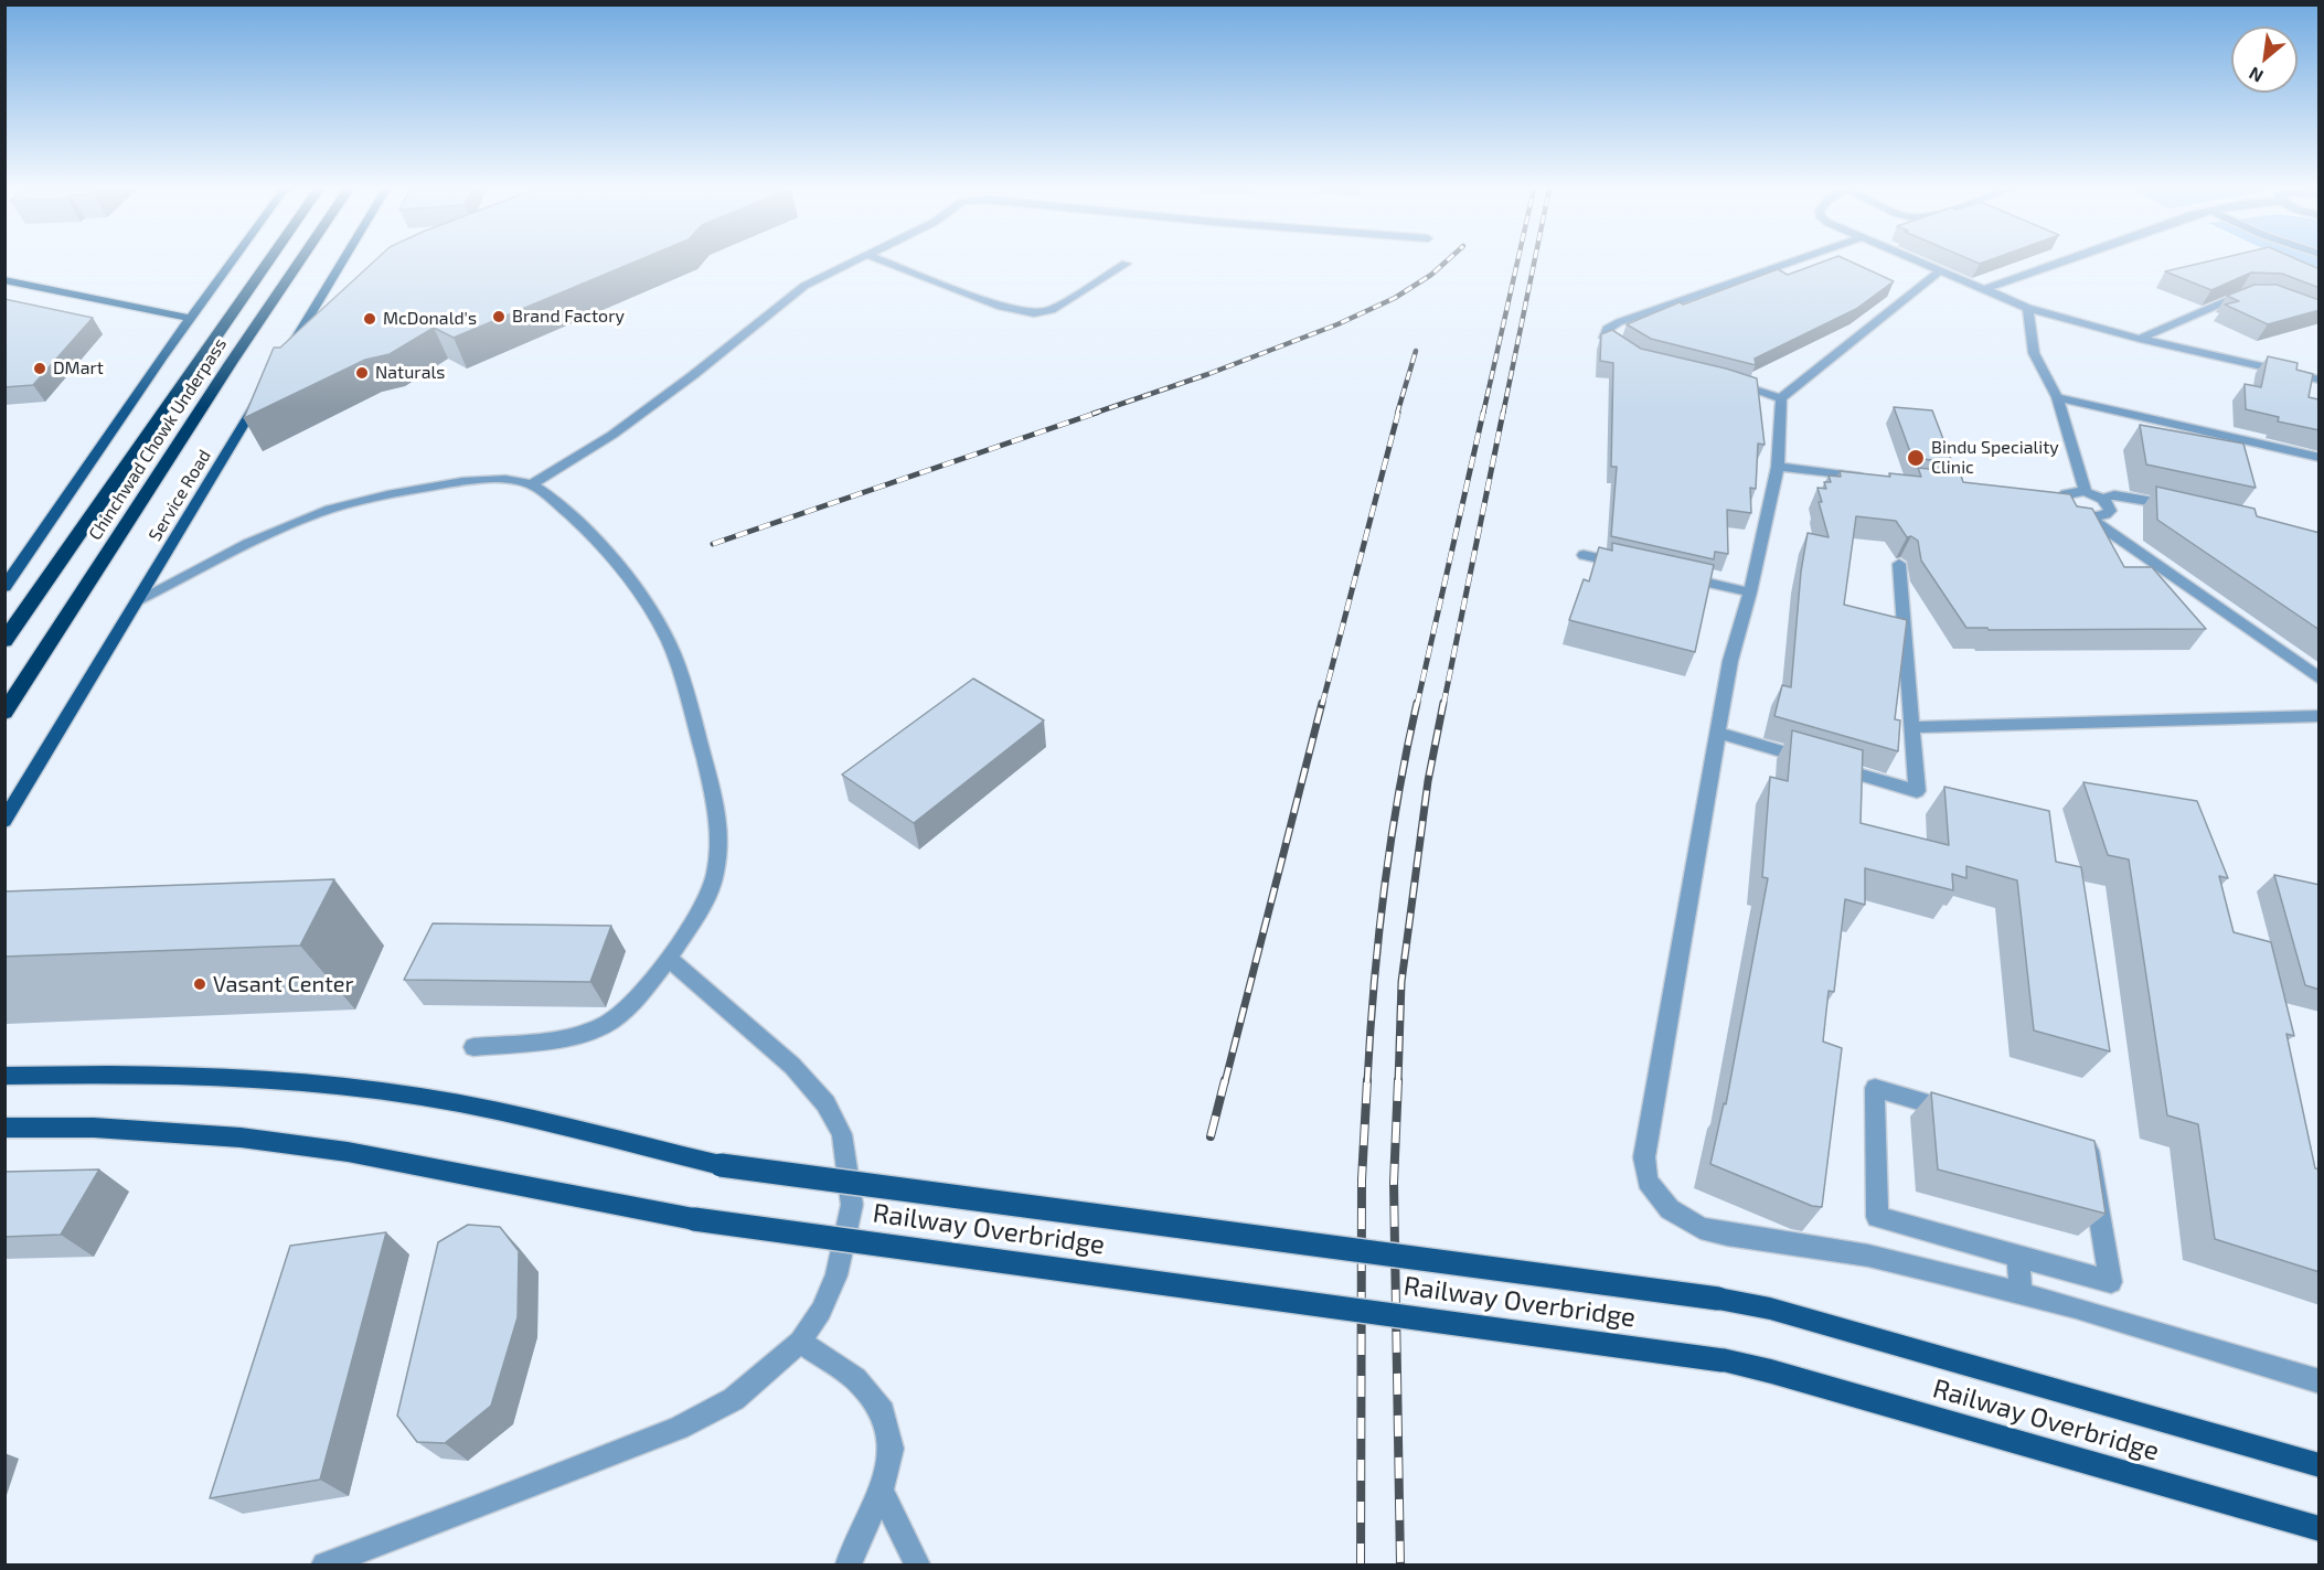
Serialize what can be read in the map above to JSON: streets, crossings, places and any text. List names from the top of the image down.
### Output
{
  "streets": {
    "highway": ["Chinchwad Chowk Underpass"],
    "main road": ["Service Road", "Railway Overbridge"]
  },
  "places": [
    "Brand Factory",
    "McDonald's",
    "DMart",
    "Naturals",
    "Bindu Speciality Clinic",
    "Vasant Center"
  ],
  "north": "bottom left"
}
